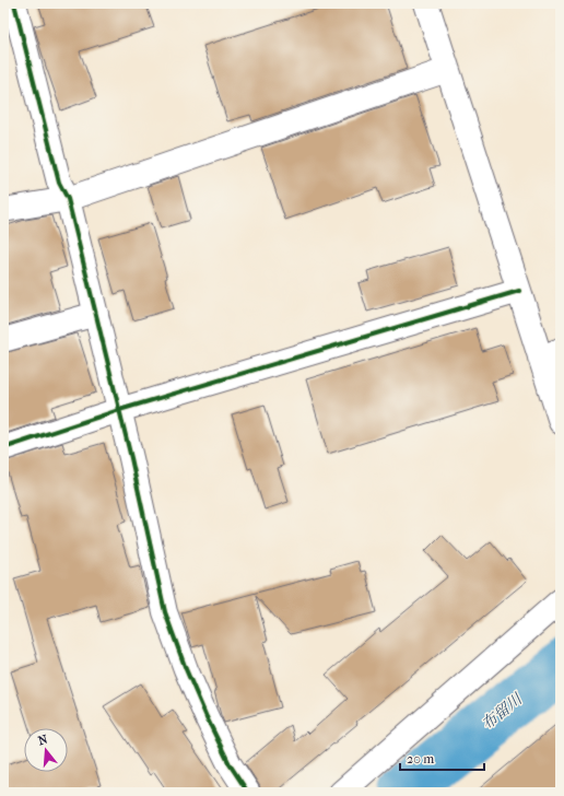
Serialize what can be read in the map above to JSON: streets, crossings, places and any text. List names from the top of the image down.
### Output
{
  "water": ["布留川"],
  "scale_bar": "20 m",
  "north": "top"
}
